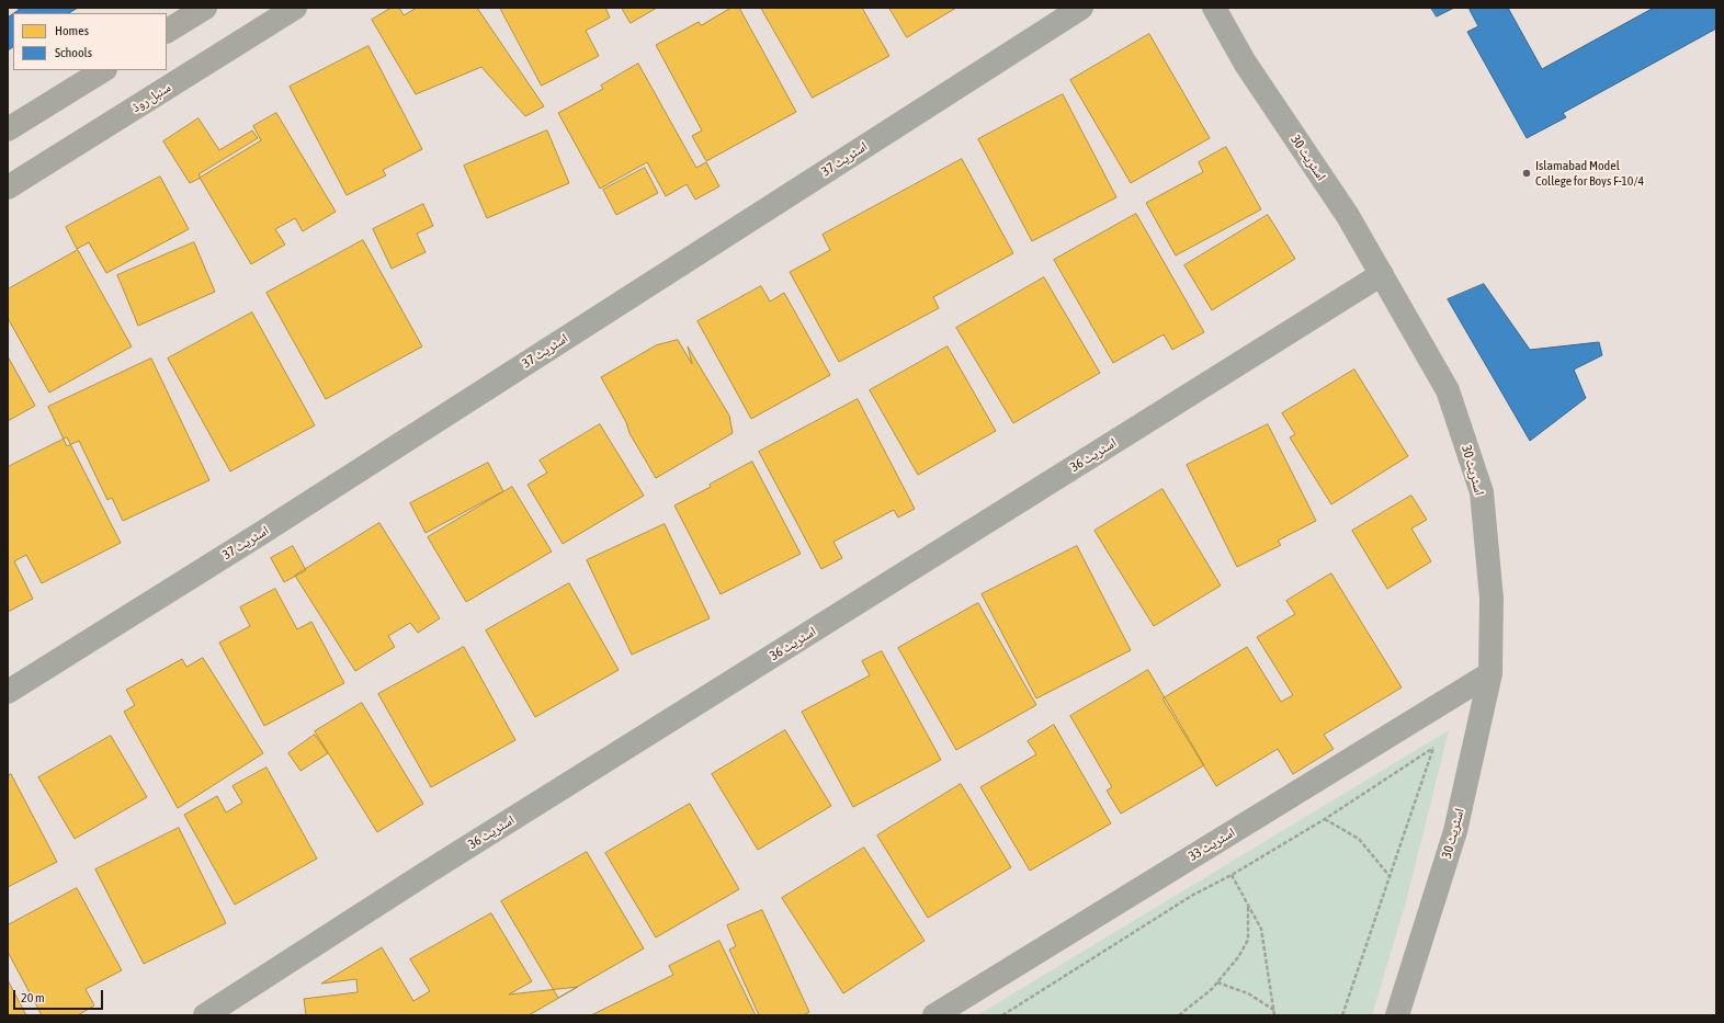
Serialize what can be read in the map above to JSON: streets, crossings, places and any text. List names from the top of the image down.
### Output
{
  "streets": {
    "street": [
      "سنبل روڈ",
      "اسٹریٹ 30",
      "اسٹریٹ 37",
      "اسٹریٹ 36",
      "اسٹریٹ 33"
    ]
  },
  "crossings": [
    ["اسٹریٹ 30", "اسٹریٹ 36"],
    ["اسٹریٹ 30", "اسٹریٹ 33"]
  ],
  "places": ["Islamabad Model College for Boys F-10/4"],
  "legend": ["Homes", "Schools"],
  "scale_bar": "20 m"
}
